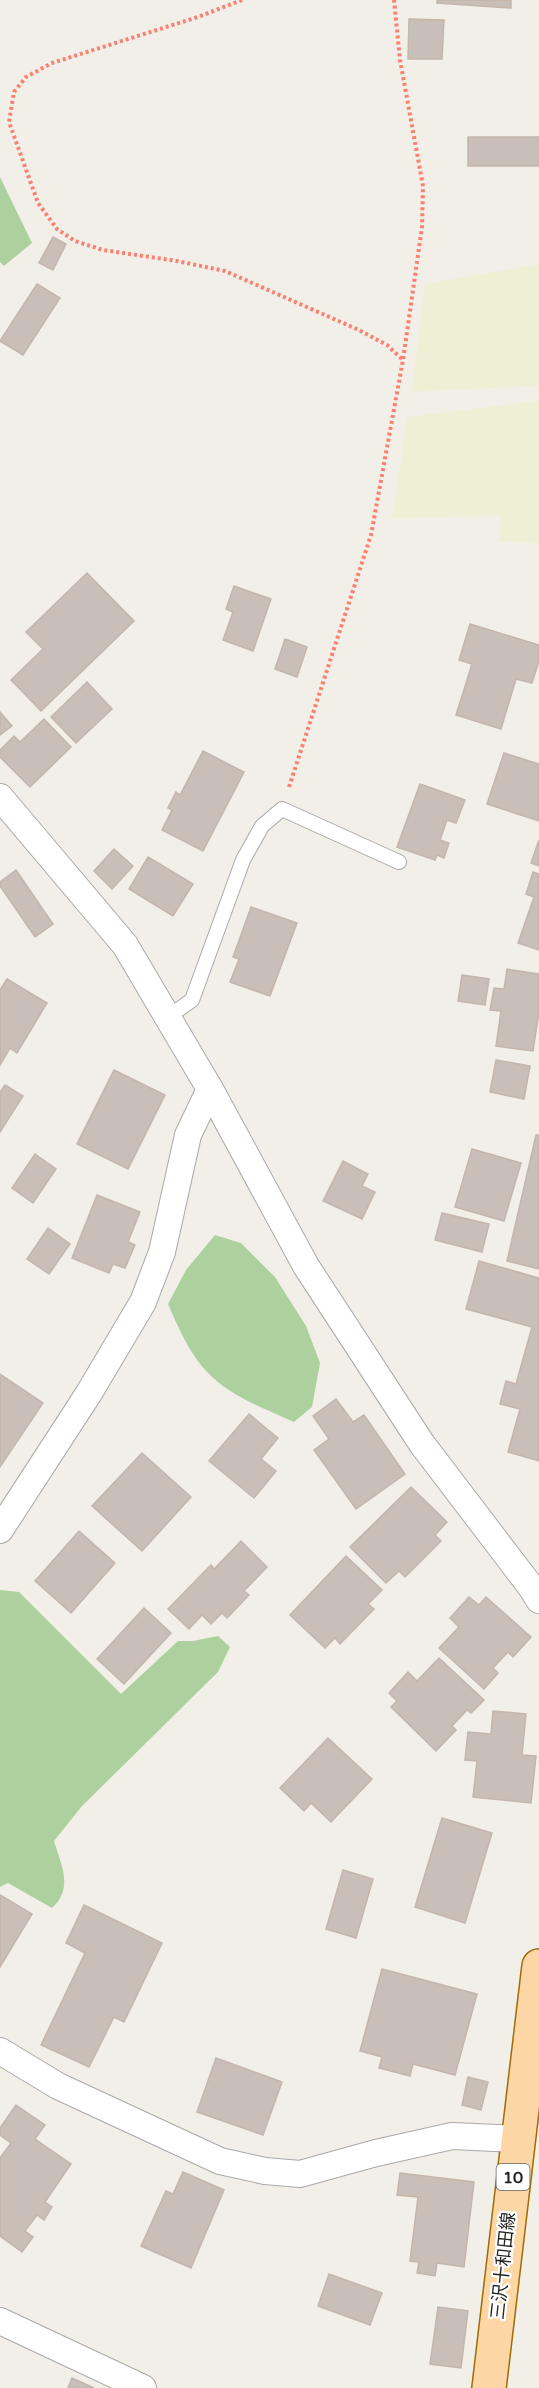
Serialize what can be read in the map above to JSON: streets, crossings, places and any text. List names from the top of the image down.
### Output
{
  "streets": {
    "main road": ["10", "三沢十和田線"]
  }
}
